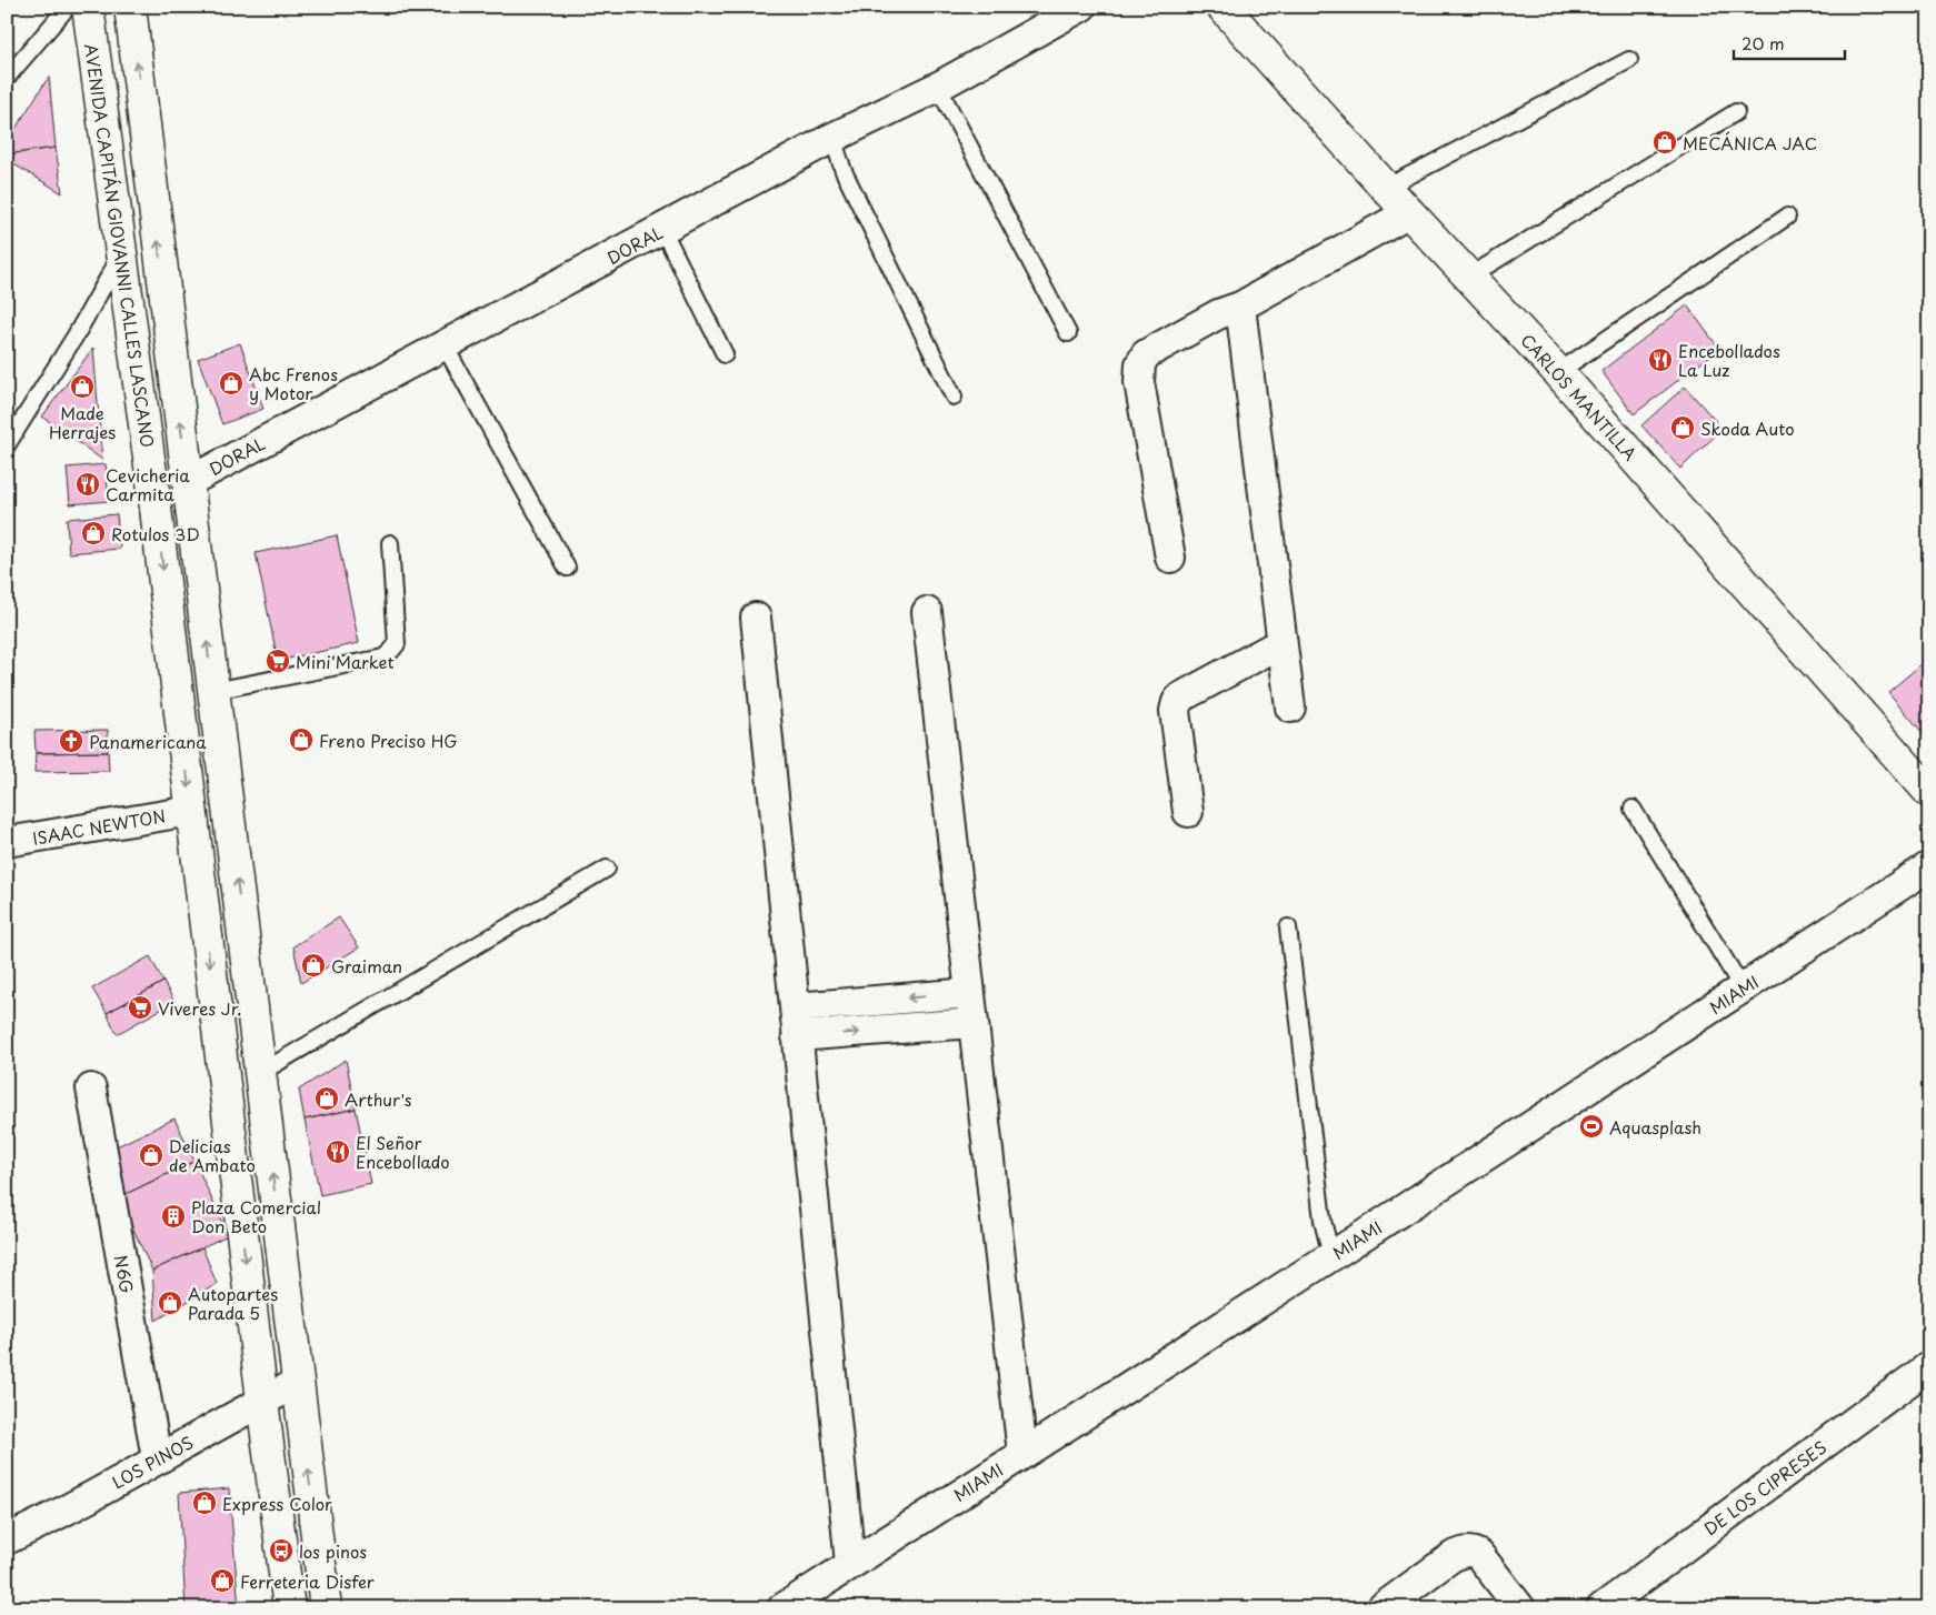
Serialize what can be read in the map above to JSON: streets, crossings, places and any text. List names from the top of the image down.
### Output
{
  "streets": {
    "main road": ["AVENIDA CAPITÁN GIOVANNI CALLES LASCANO", "CARLOS MANTILLA"],
    "street": [
      "DORAL",
      "ISAAC NEWTON",
      "MIAMI",
      "N6G",
      "LOS PINOS",
      "DE LOS CIPRESES"
    ]
  },
  "crossings": [
    ["DORAL", "AVENIDA CAPITÁN GIOVANNI CALLES LASCANO"],
    ["AVENIDA CAPITÁN GIOVANNI CALLES LASCANO", "ISAAC NEWTON"],
    ["AVENIDA CAPITÁN GIOVANNI CALLES LASCANO", "LOS PINOS"],
    ["N6G", "LOS PINOS"]
  ],
  "places": {
    "shop": [
      "MECÁNICA JAC",
      "Abc Frenos y Motor",
      "Made Herrajes",
      "Skoda Auto",
      "Rotulos 3D",
      "Freno Preciso HG",
      "Graiman",
      "Arthur's",
      "Delicias de Ambato",
      "Autopartes Parada 5",
      "Express Color",
      "Ferreteria Disfer"
    ],
    "restaurant": ["Encebollados La Luz", "Cevicheria Carmita", "El Señor Encebollado"],
    "supermarket": ["Mini Market", "Viveres Jr."],
    "church": ["Panamericana"],
    "sports": ["Aquasplash"],
    "building": ["Plaza Comercial Don Beto"],
    "bus stop": ["los pinos"]
  },
  "scale_bar": "20 m"
}
